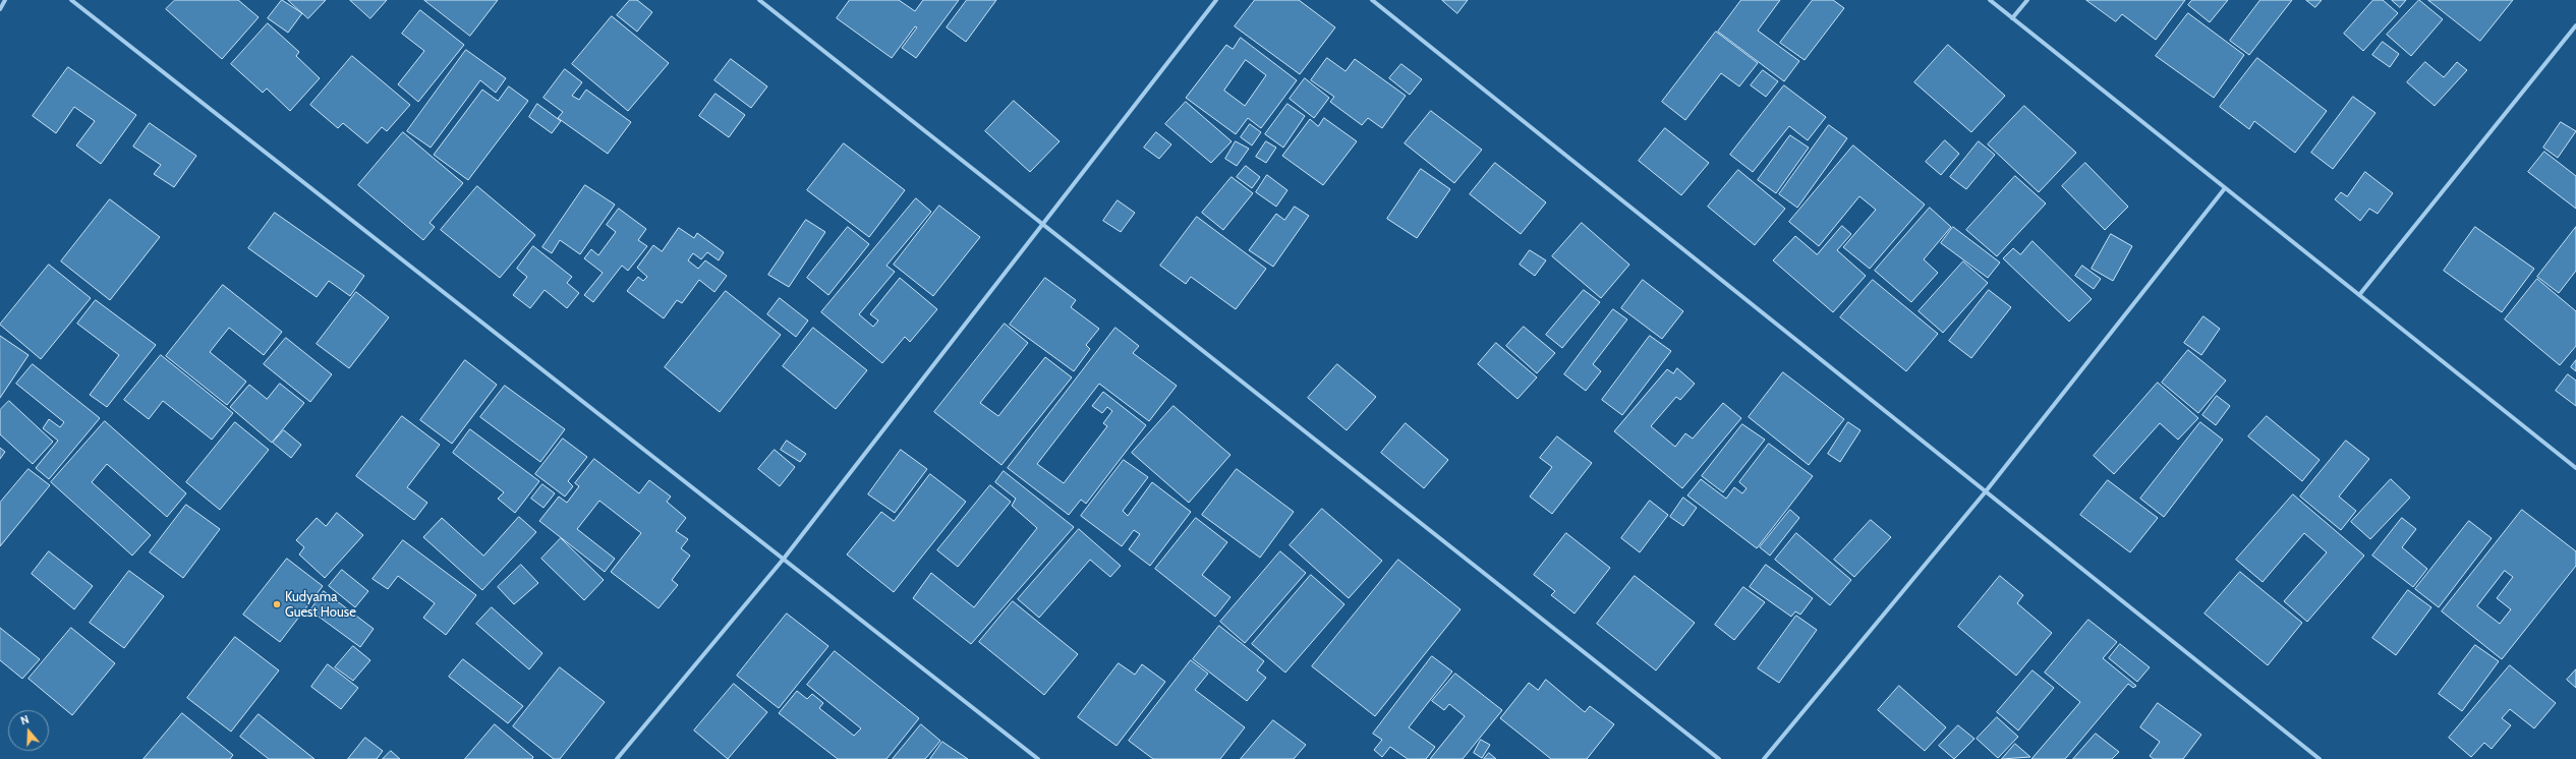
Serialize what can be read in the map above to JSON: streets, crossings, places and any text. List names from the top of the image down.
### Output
{
  "places": ["Kudyama Guest House"],
  "north": "top"
}
